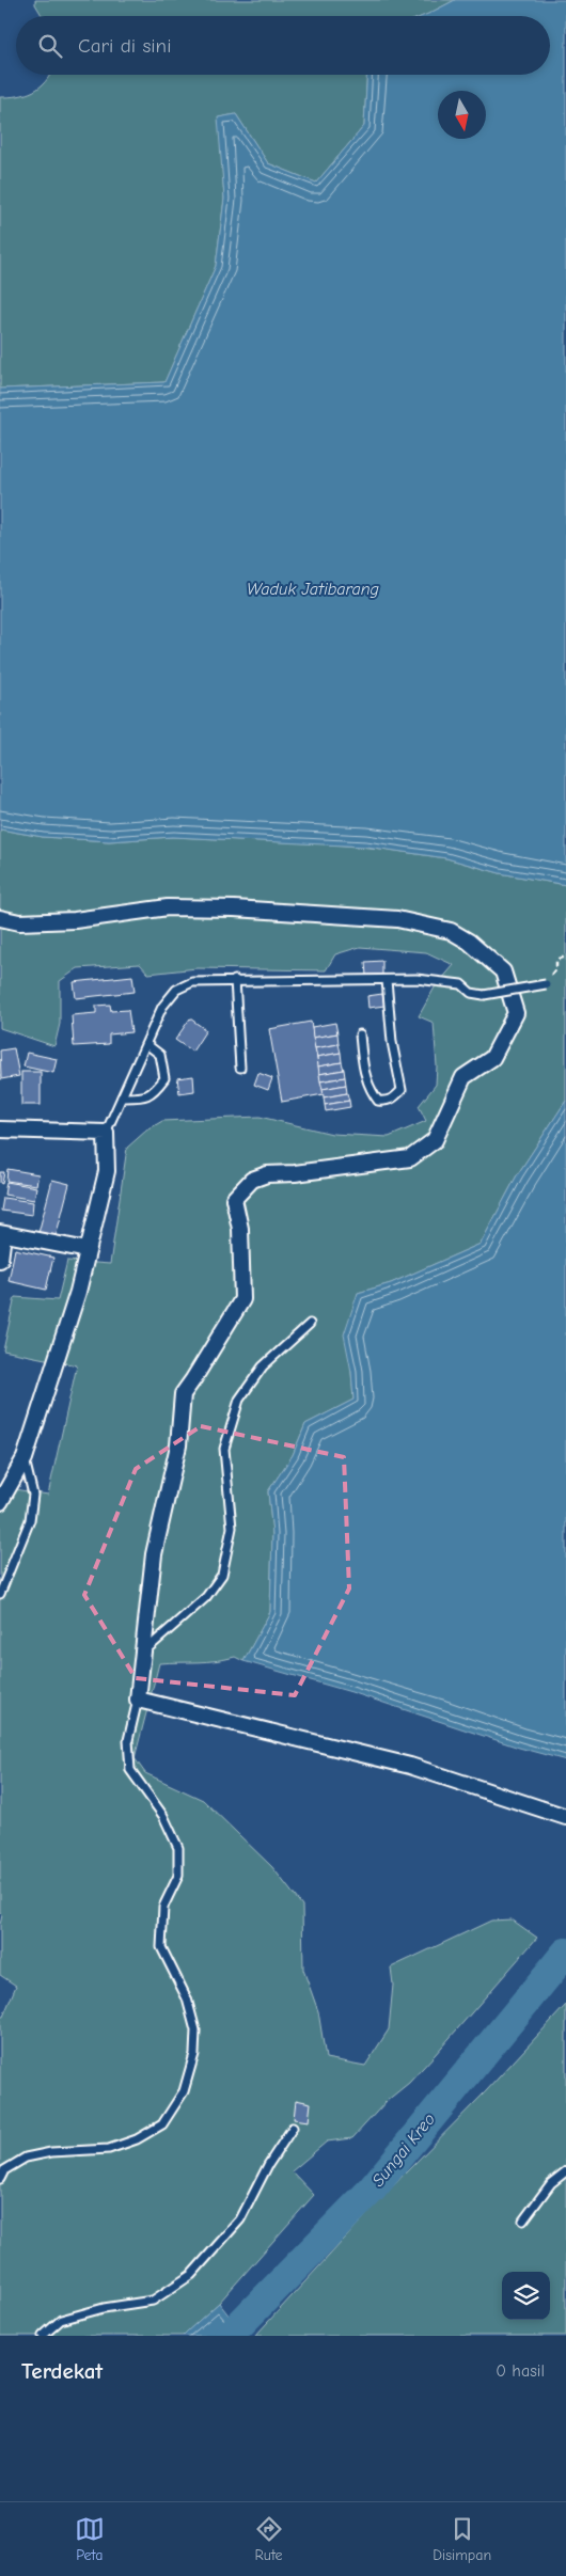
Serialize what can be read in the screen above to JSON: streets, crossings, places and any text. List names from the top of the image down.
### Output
{
  "water": ["Waduk Jatibarang", "Sungai Kreo"],
  "north": "bottom",
  "page": {
    "search": "Cari di sini",
    "heading": ["Terdekat", "0 hasil"],
    "nav": ["Peta", "Rute", "Disimpan"]
  }
}
